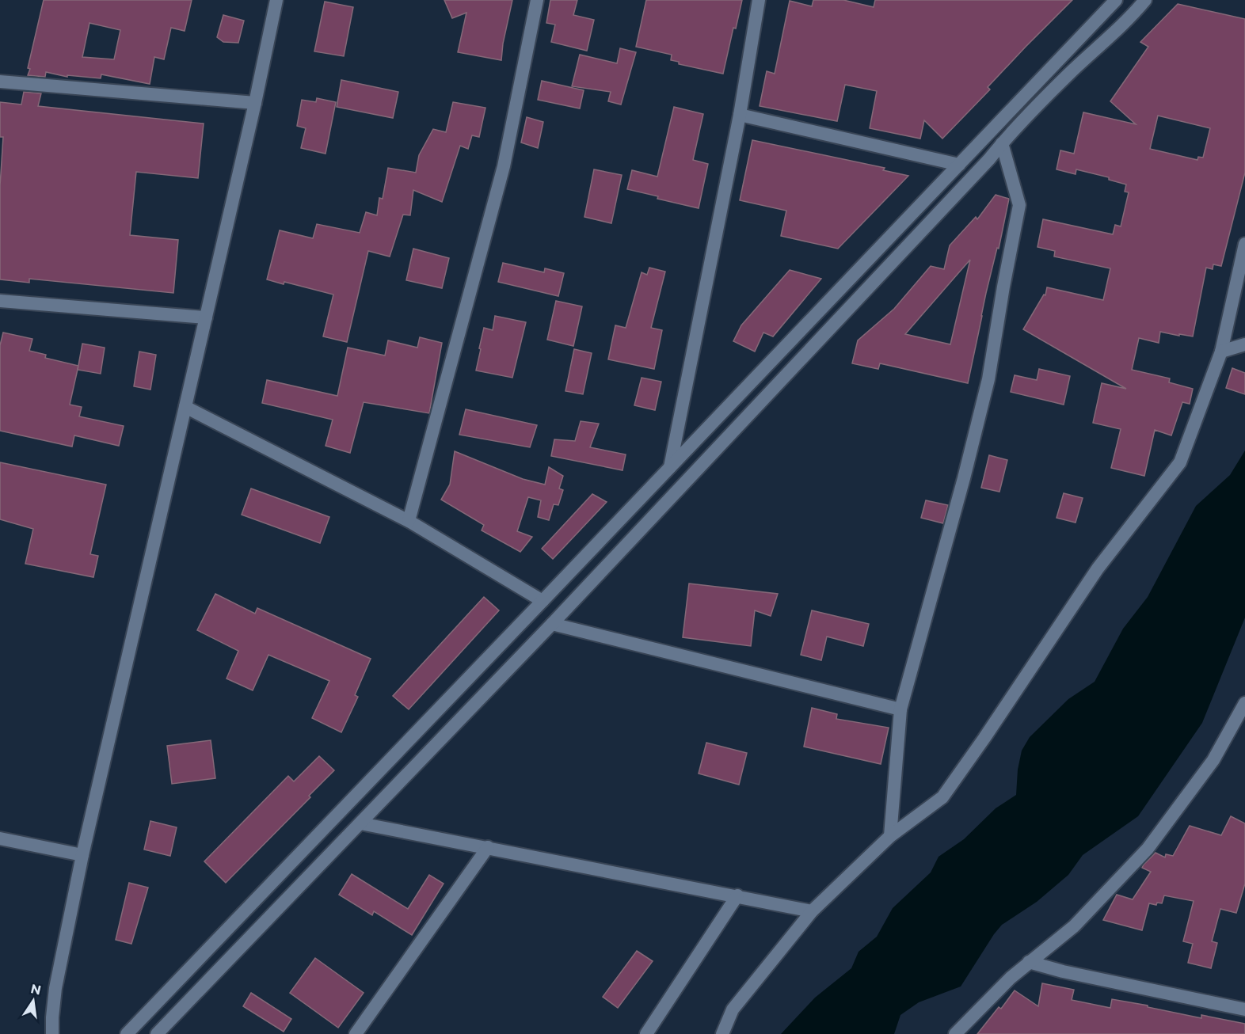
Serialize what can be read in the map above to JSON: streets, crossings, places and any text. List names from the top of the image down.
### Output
{
  "north": "top"
}
